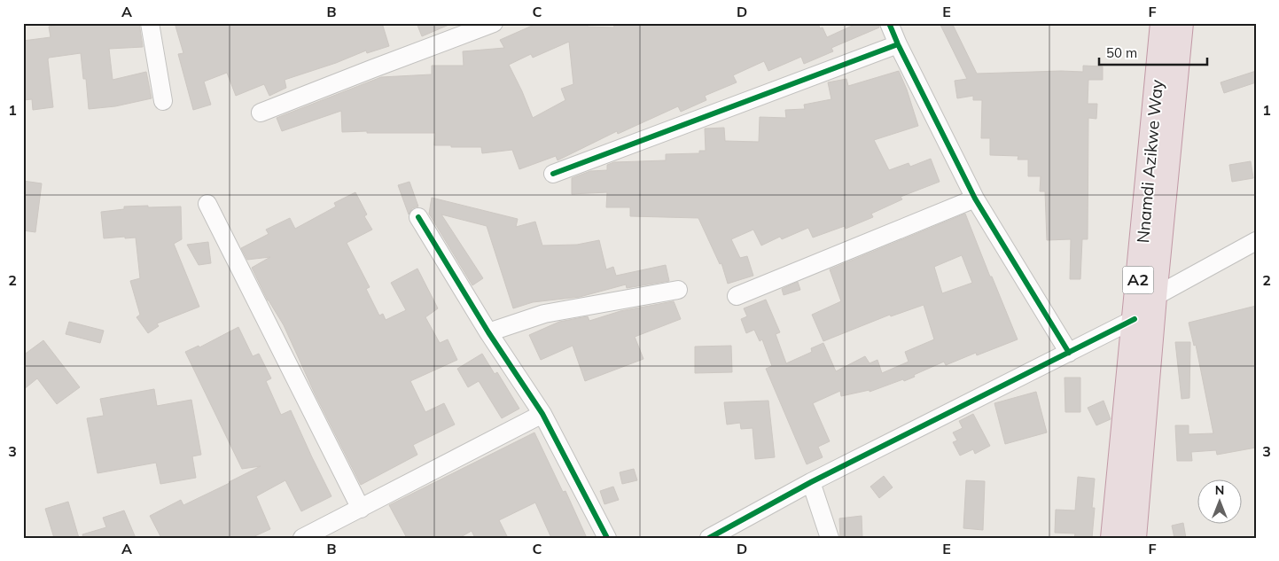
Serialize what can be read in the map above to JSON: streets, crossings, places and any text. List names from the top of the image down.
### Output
{
  "streets": {
    "highway": ["Nnamdi Azikwe Way", "A2"]
  },
  "scale_bar": "50 m",
  "north": "top",
  "grid": {
    "columns": [
      "A",
      "B",
      "C",
      "D",
      "E",
      "F"
    ],
    "rows": ["1", "2", "3"]
  }
}
